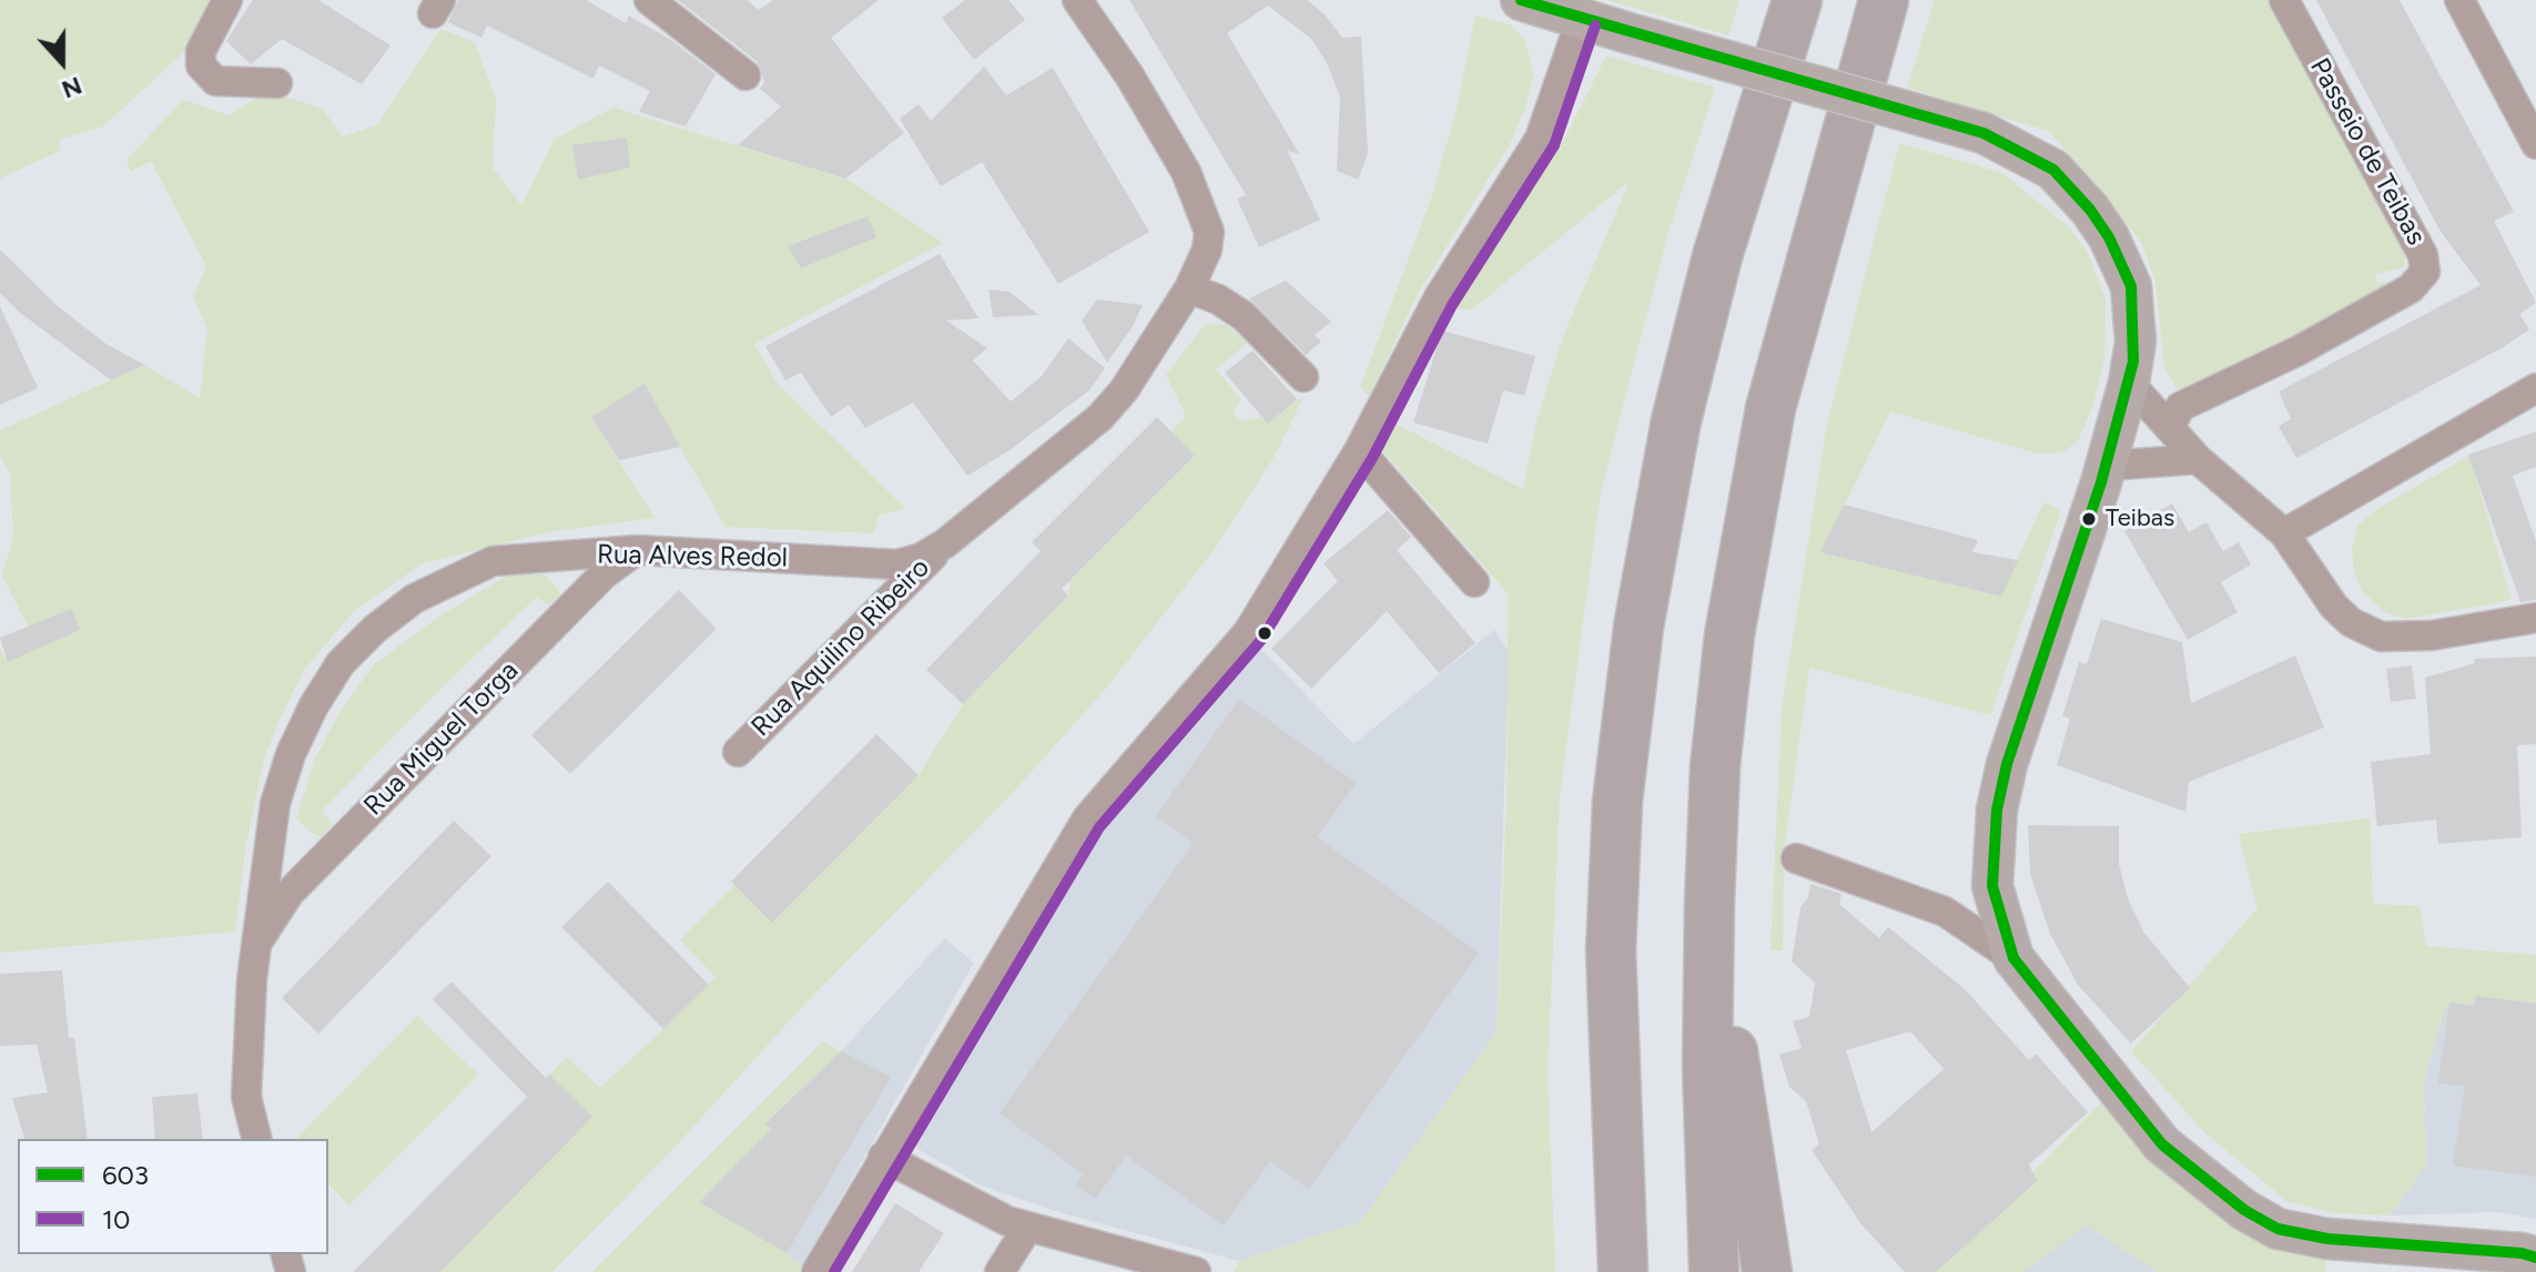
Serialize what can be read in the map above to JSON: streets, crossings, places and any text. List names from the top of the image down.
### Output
{
  "streets": {
    "street": [
      "Passeio de Teibas",
      "Rua Alves Redol",
      "Rua Aquilino Ribeiro",
      "Rua Miguel Torga"
    ]
  },
  "crossings": [
    ["Rua Alves Redol", "Rua Aquilino Ribeiro"],
    ["Rua Alves Redol", "Rua Miguel Torga"]
  ],
  "places": ["Teibas"],
  "lines": ["transit line 603", "transit line 10"],
  "legend": ["603", "10"],
  "north": "bottom"
}
